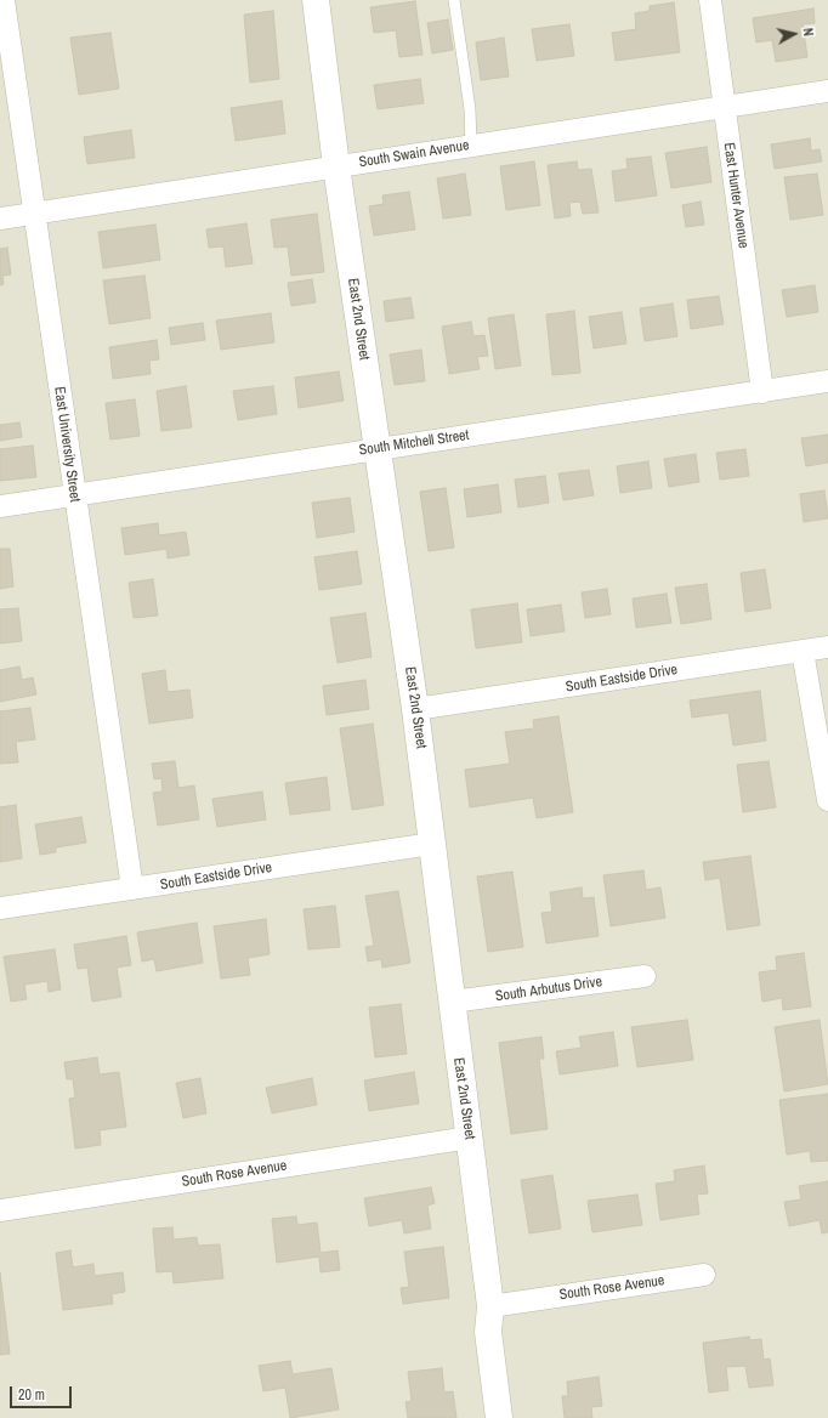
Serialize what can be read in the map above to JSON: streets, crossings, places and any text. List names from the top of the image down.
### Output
{
  "streets": {
    "street": [
      "South Swain Avenue",
      "East Hunter Avenue",
      "East 2nd Street",
      "South Mitchell Street",
      "East University Street",
      "South Eastside Drive",
      "South Arbutus Drive",
      "South Rose Avenue"
    ]
  },
  "crossings": [
    ["South Swain Avenue", "East Hunter Avenue"],
    ["South Swain Avenue", "East 2nd Street"],
    ["South Swain Avenue", "East University Street"],
    ["East Hunter Avenue", "South Mitchell Street"],
    ["East 2nd Street", "South Mitchell Street"],
    ["East 2nd Street", "South Eastside Drive"],
    ["East 2nd Street", "South Arbutus Drive"],
    ["East 2nd Street", "South Rose Avenue"],
    ["South Mitchell Street", "East University Street"],
    ["East University Street", "South Eastside Drive"]
  ],
  "scale_bar": "20 m",
  "north": "right"
}
